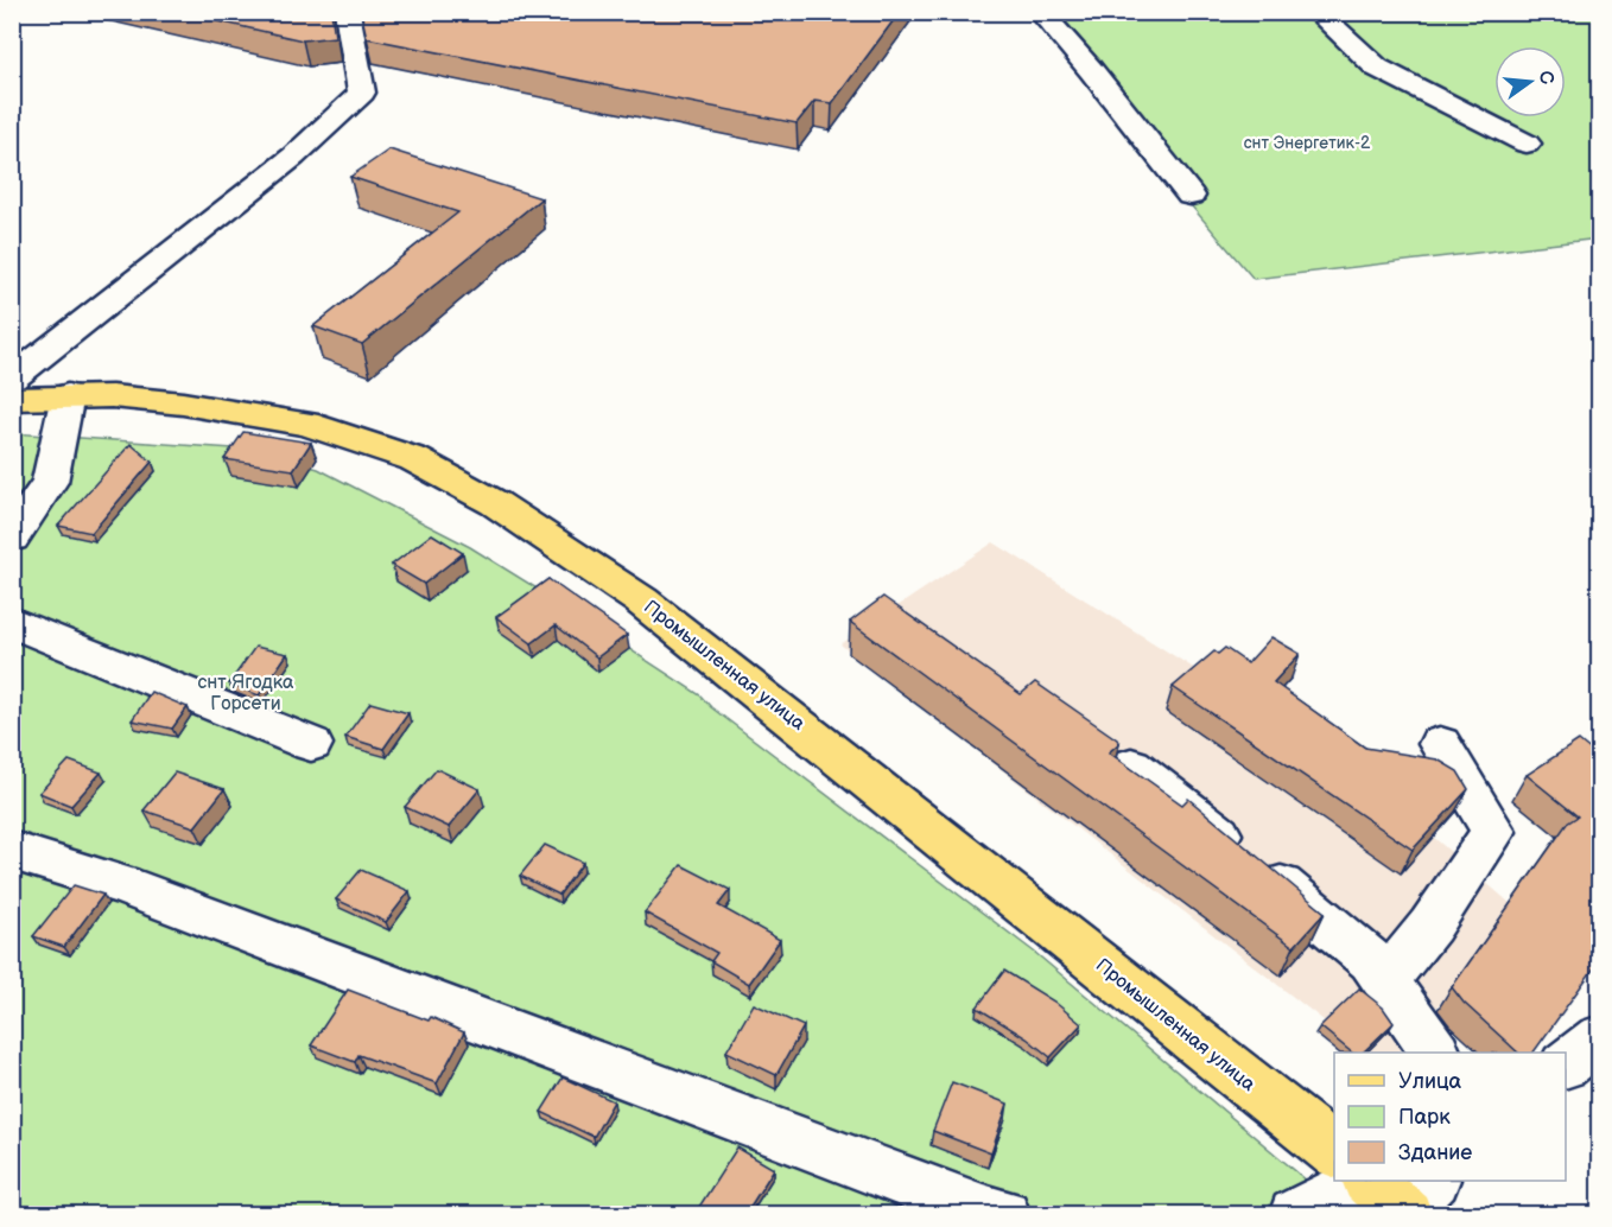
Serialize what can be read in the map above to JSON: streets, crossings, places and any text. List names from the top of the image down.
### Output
{
  "streets": {
    "main road": ["Промышленная улица"]
  },
  "parks": ["снт Энергетик-2", "снт Ягодка Горсети"],
  "legend": ["Улица", "Парк", "Здание"],
  "north": "right"
}
